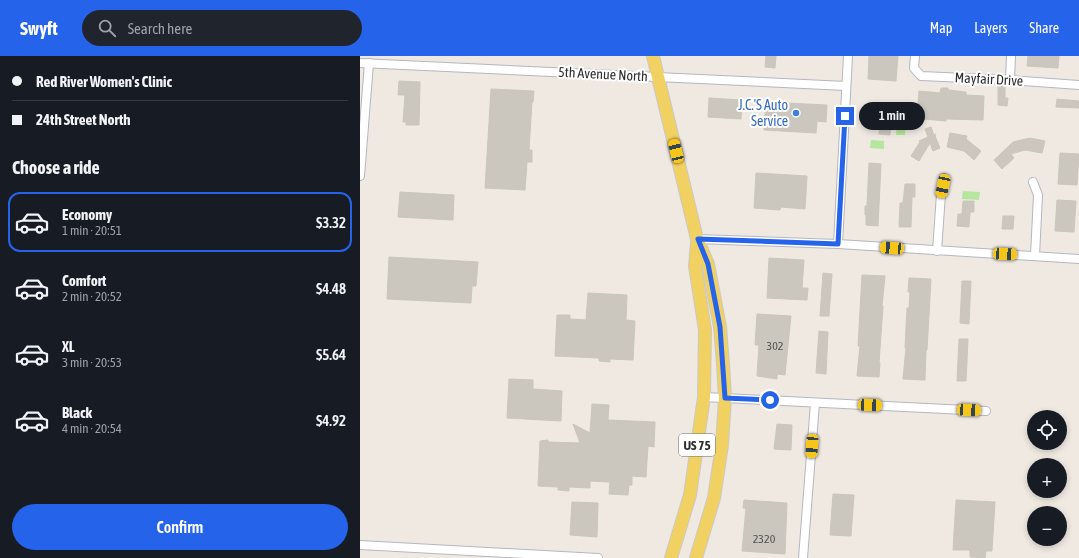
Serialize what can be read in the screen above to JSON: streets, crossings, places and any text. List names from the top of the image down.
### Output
{
  "streets": {
    "main road": ["US 75"],
    "street": ["5th Avenue North", "Mayfair Drive"]
  },
  "crossings": [
    ["5th Avenue North", "US 75"]
  ],
  "places": ["J.C.'S Auto Service"],
  "house_numbers": ["302", "2320"],
  "page": {
    "header": "Swyft",
    "search": "Search here",
    "nav": ["Map", "Layers", "Share"],
    "banner": ["Red River Women's Clinic", "24th Street North"],
    "bubble": "1 min",
    "heading": "Choose a ride",
    "list": [
      {
        "name": "Economy",
        "note": "1 min · 20:51",
        "value": "$3.32"
      },
      {
        "name": "Comfort",
        "note": "2 min · 20:52",
        "value": "$4.48"
      },
      {
        "name": "XL",
        "note": "3 min · 20:53",
        "value": "$5.64"
      },
      {
        "name": "Black",
        "note": "4 min · 20:54",
        "value": "$4.92"
      }
    ],
    "map_buttons": ["+", "−"],
    "buttons": "Confirm"
  }
}
